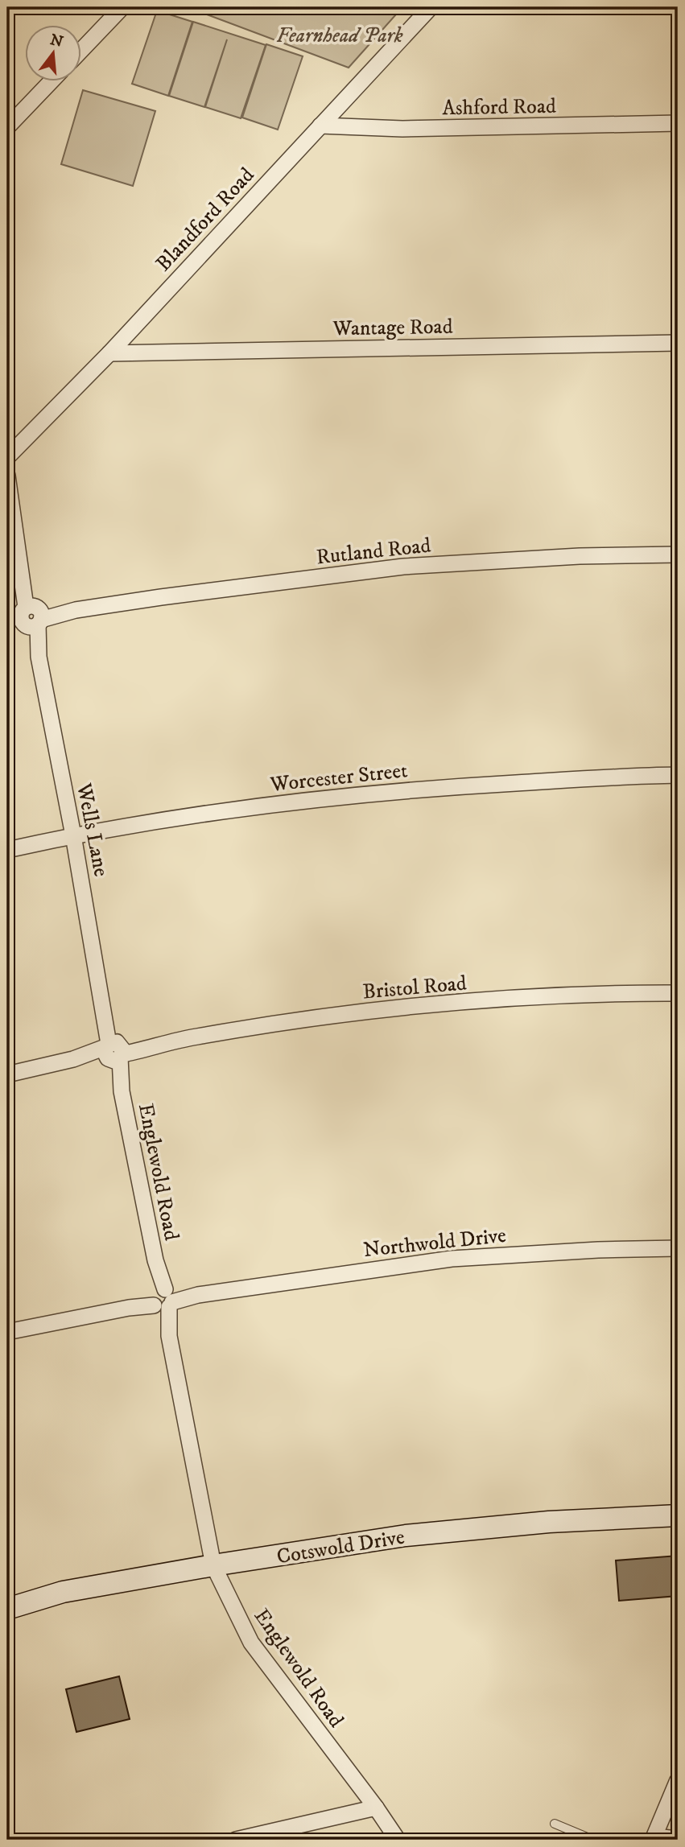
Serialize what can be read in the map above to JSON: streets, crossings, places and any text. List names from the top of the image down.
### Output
{
  "streets": {
    "main road": ["Cotswold Drive"],
    "street": [
      "Ashford Road",
      "Blandford Road",
      "Wantage Road",
      "Rutland Road",
      "Worcester Street",
      "Wells Lane",
      "Bristol Road",
      "Englewold Road",
      "Northwold Drive"
    ]
  },
  "crossings": [
    ["Ashford Road", "Blandford Road"],
    ["Blandford Road", "Wantage Road"],
    ["Rutland Road", "Wells Lane"],
    ["Worcester Street", "Wells Lane"],
    ["Wells Lane", "Bristol Road"],
    ["Wells Lane", "Englewold Road"],
    ["Bristol Road", "Englewold Road"],
    ["Englewold Road", "Northwold Drive"],
    ["Englewold Road", "Cotswold Drive"]
  ],
  "parks": ["Fearnhead Park"],
  "north": "top"
}
